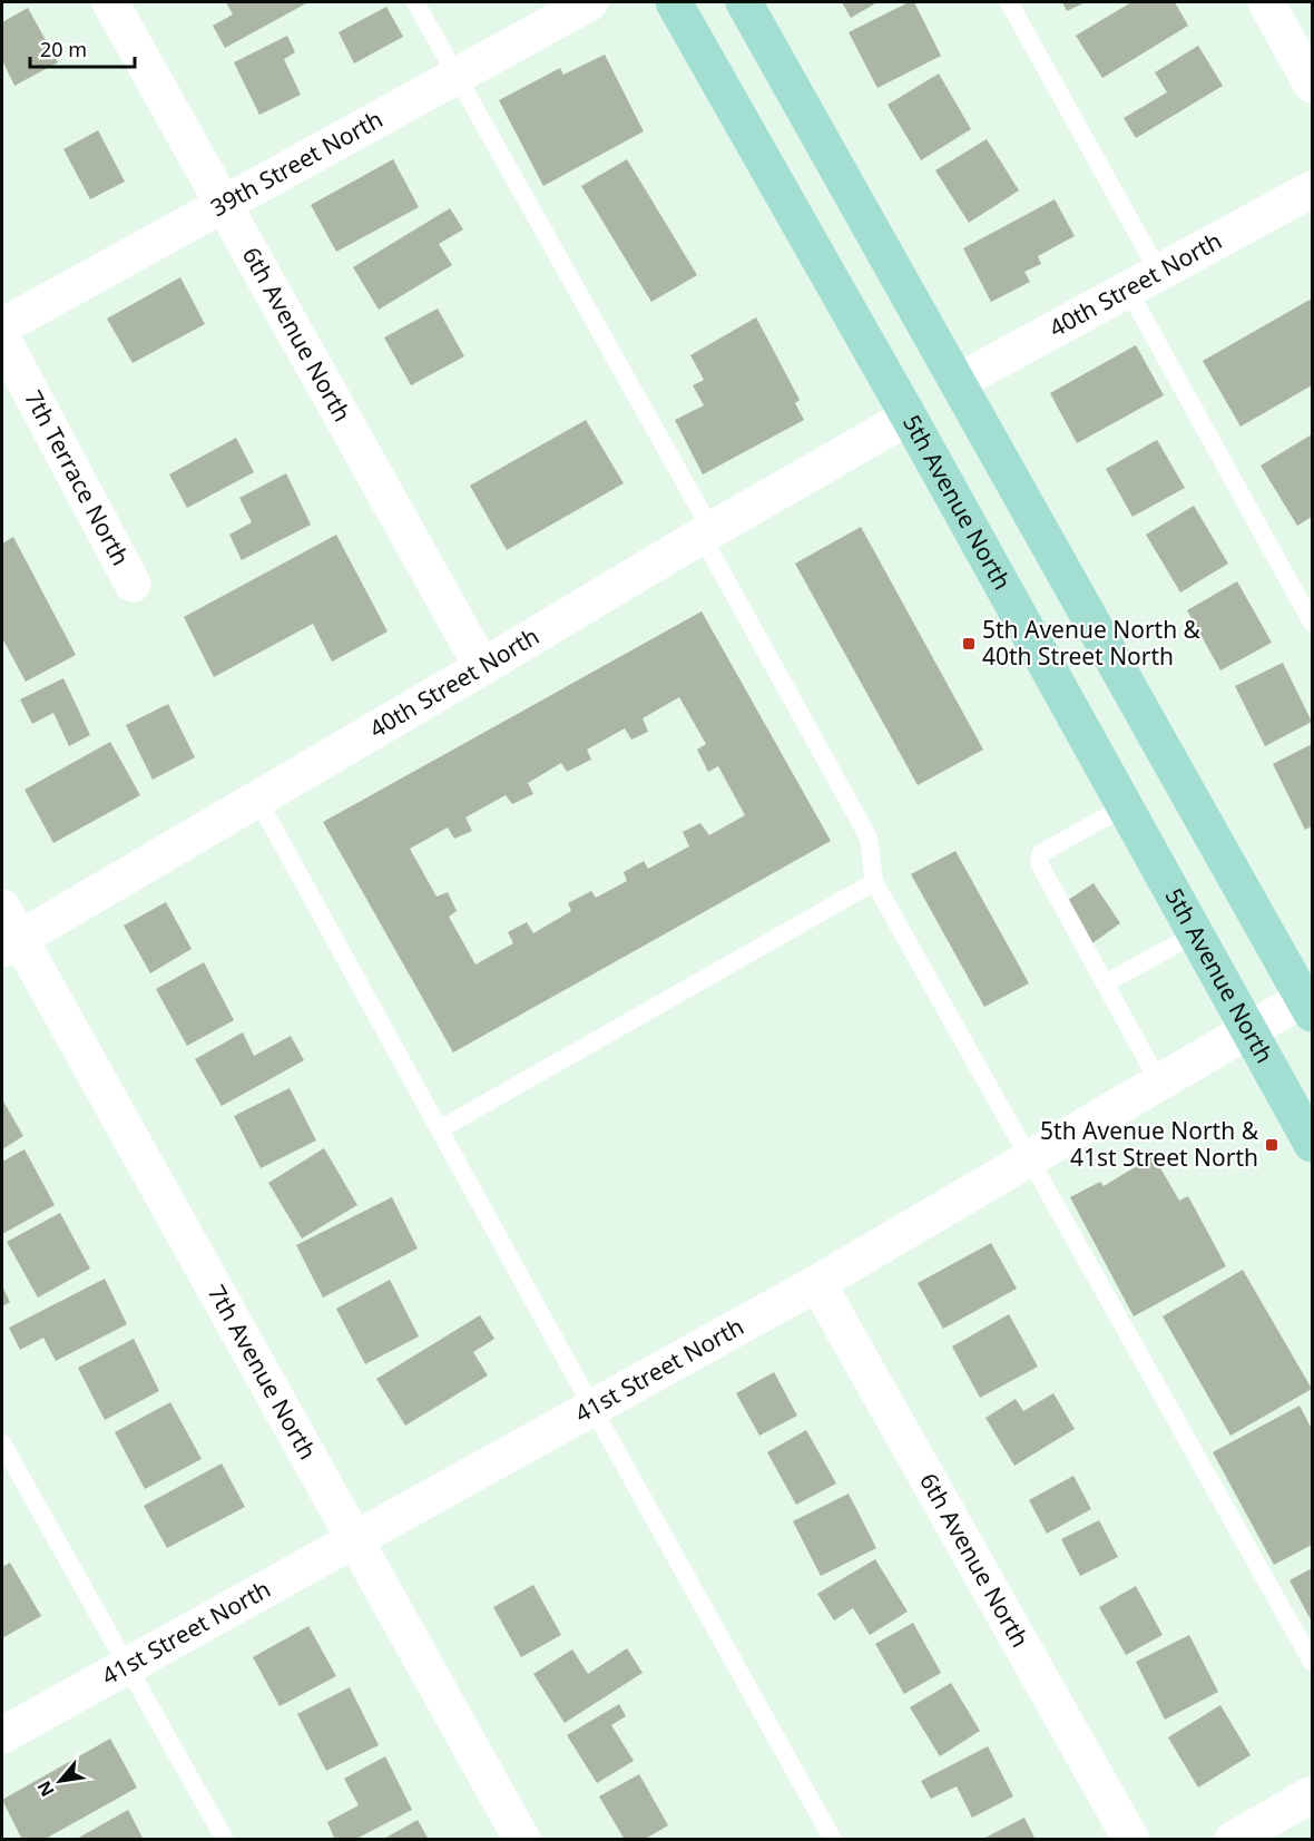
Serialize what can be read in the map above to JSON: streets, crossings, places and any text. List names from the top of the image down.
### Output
{
  "streets": {
    "main road": ["5th Avenue North"],
    "street": [
      "39th Street North",
      "40th Street North",
      "6th Avenue North",
      "7th Terrace North",
      "41st Street North",
      "7th Avenue North"
    ]
  },
  "crossings": [
    ["39th Street North", "6th Avenue North"],
    ["40th Street North", "6th Avenue North"],
    ["40th Street North", "5th Avenue North"],
    ["40th Street North", "7th Avenue North"],
    ["6th Avenue North", "41st Street North"],
    ["5th Avenue North", "41st Street North"],
    ["41st Street North", "7th Avenue North"]
  ],
  "places": {
    "transit": ["5th Avenue North & 40th Street North", "5th Avenue North & 41st Street North"]
  },
  "scale_bar": "20 m",
  "north": "bottom left"
}
